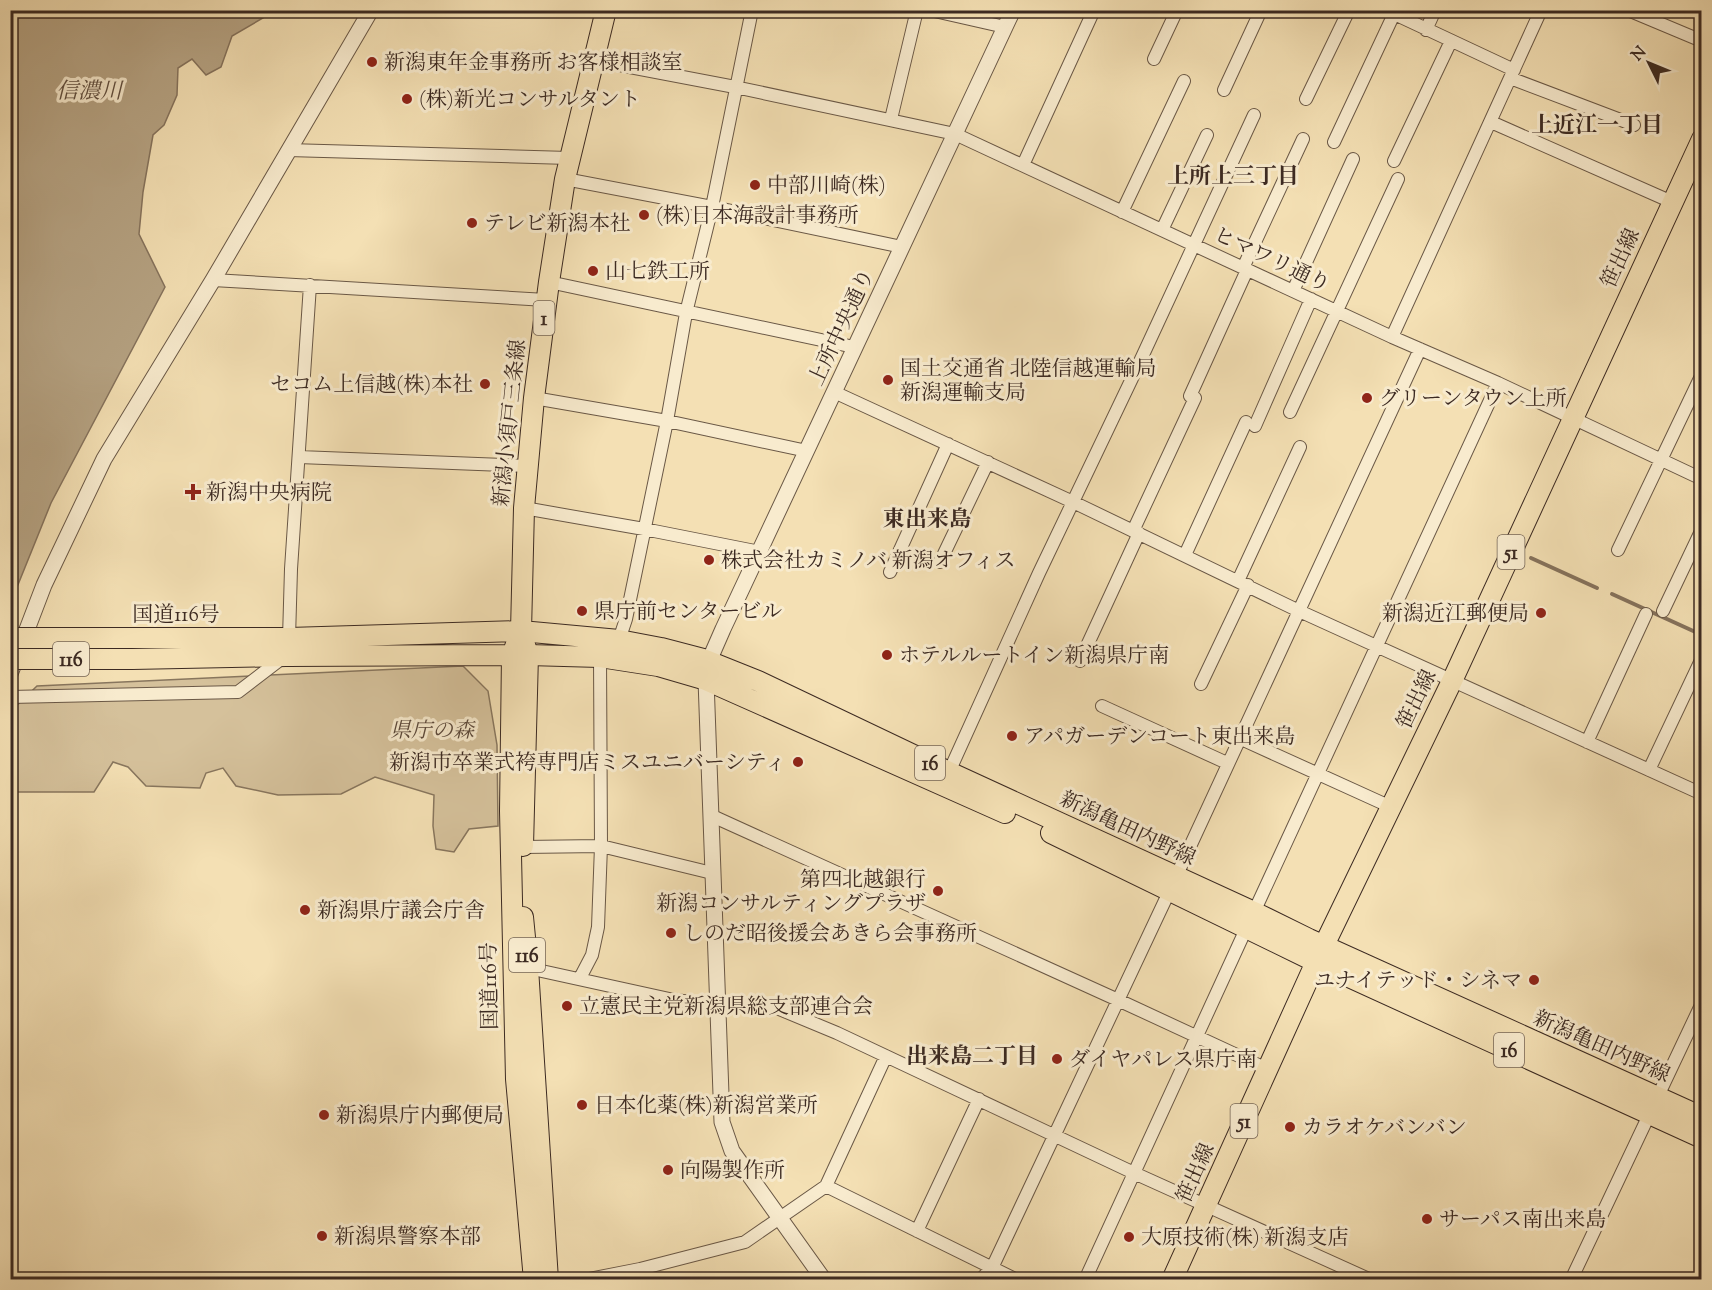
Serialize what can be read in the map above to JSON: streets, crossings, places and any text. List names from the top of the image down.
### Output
{
  "streets": {
    "main road": [
      "笹出線",
      "1",
      "新潟小須戸三条線",
      "51",
      "国道116号",
      "116",
      "16",
      "新潟亀田内野線"
    ],
    "street": ["ヒマワリ通り", "上所中央通り"]
  },
  "crossings": [
    ["笹出線", "ヒマワリ通り"],
    ["笹出線", "新潟亀田内野線"],
    ["ヒマワリ通り", "上所中央通り"],
    ["ヒマワリ通り", "新潟小須戸三条線"],
    ["上所中央通り", "新潟亀田内野線"],
    ["新潟小須戸三条線", "国道116号"],
    ["新潟小須戸三条線", "新潟亀田内野線"],
    ["国道116号", "新潟亀田内野線"]
  ],
  "districts": [
    "上近江一丁目",
    "上所上三丁目",
    "東出来島",
    "出来島二丁目"
  ],
  "water": ["信濃川"],
  "parks": ["県庁の森"],
  "places": {
    "other": [
      "新潟東年金事務所 お客様相談室",
      "(株)新光コンサルタント",
      "中部川崎(株)",
      "(株)日本海設計事務所",
      "テレビ新潟本社",
      "山七鉄工所",
      "国土交通省 北陸信越運輸局 新潟運輸支局",
      "セコム上信越(株)本社",
      "グリーンタウン上所",
      "株式会社カミノバ 新潟オフィス",
      "県庁前センタービル",
      "新潟近江郵便局",
      "ホテルルートイン新潟県庁南",
      "アパガーデンコート東出来島",
      "新潟市卒業式袴専門店ミスユニバーシティ",
      "第四北越銀行 新潟コンサルティングプラザ",
      "新潟県庁議会庁舎",
      "しのだ昭後援会あきら会事務所",
      "ユナイテッド・シネマ",
      "立憲民主党新潟県総支部連合会",
      "ダイヤパレス県庁南",
      "日本化薬(株)新潟営業所",
      "新潟県庁内郵便局",
      "カラオケバンバン",
      "向陽製作所",
      "サーパス南出来島",
      "新潟県警察本部",
      "大原技術(株) 新潟支店"
    ],
    "health": ["新潟中央病院"]
  },
  "north": "top left"
}
